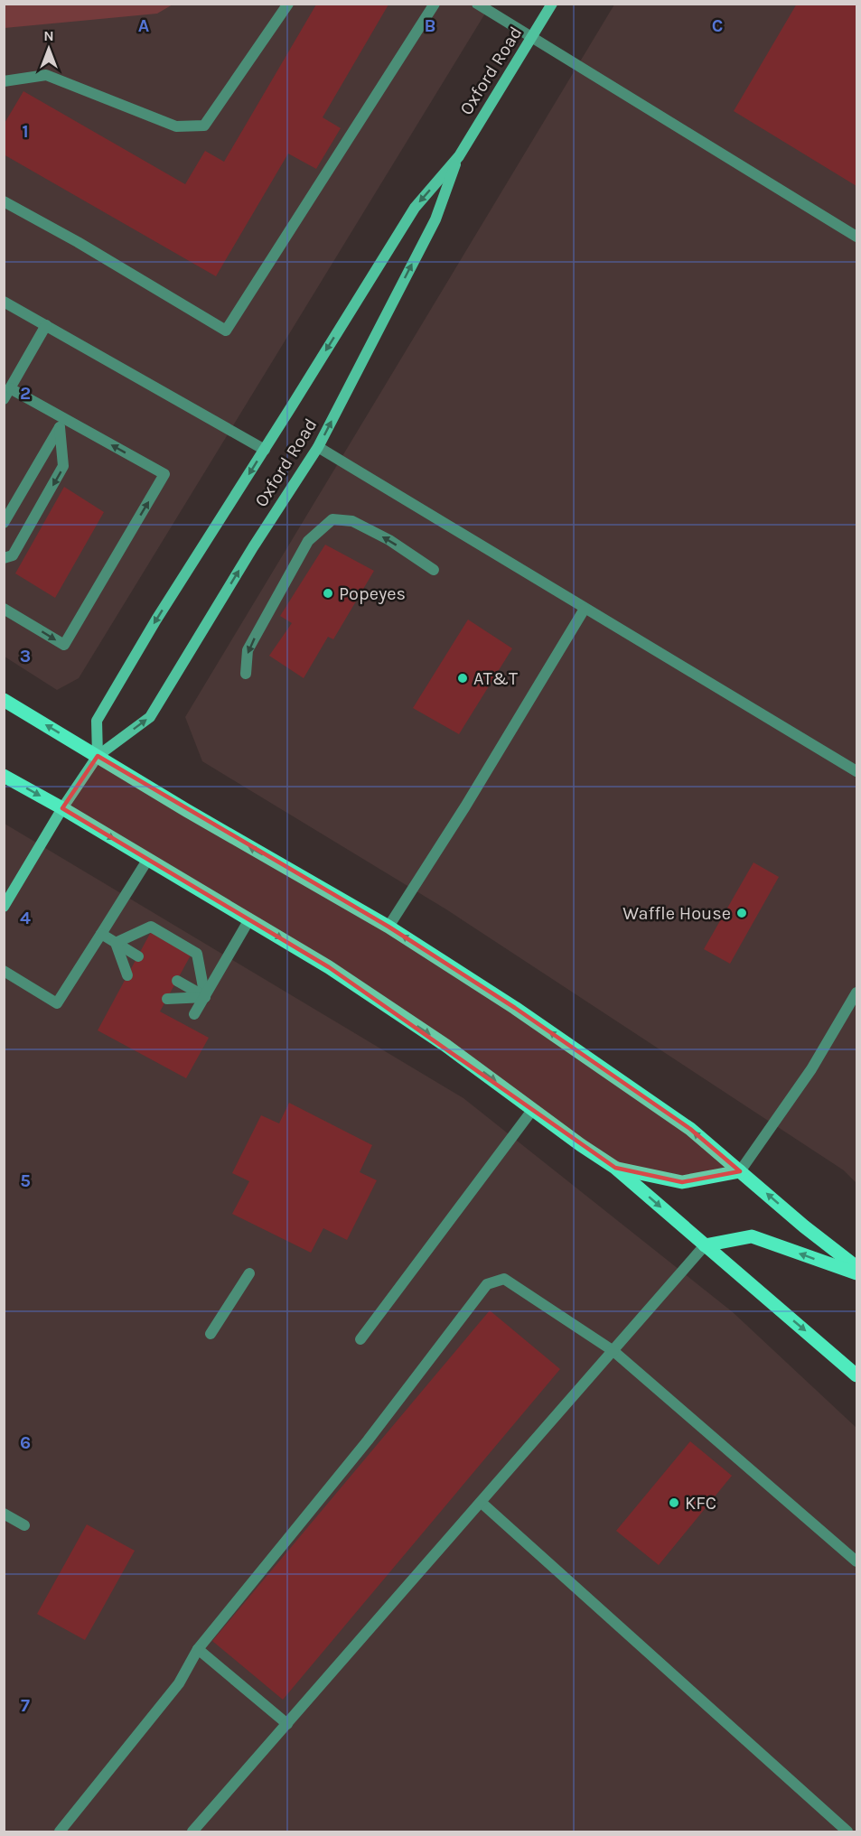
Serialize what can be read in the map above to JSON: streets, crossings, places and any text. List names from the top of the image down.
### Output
{
  "streets": {
    "street": ["Oxford Road"]
  },
  "places": [
    "Popeyes",
    "AT&T",
    "Waffle House",
    "KFC"
  ],
  "north": "top",
  "grid": {
    "columns": ["A", "B", "C"],
    "rows": [
      "1",
      "2",
      "3",
      "4",
      "5",
      "6",
      "7"
    ]
  }
}
